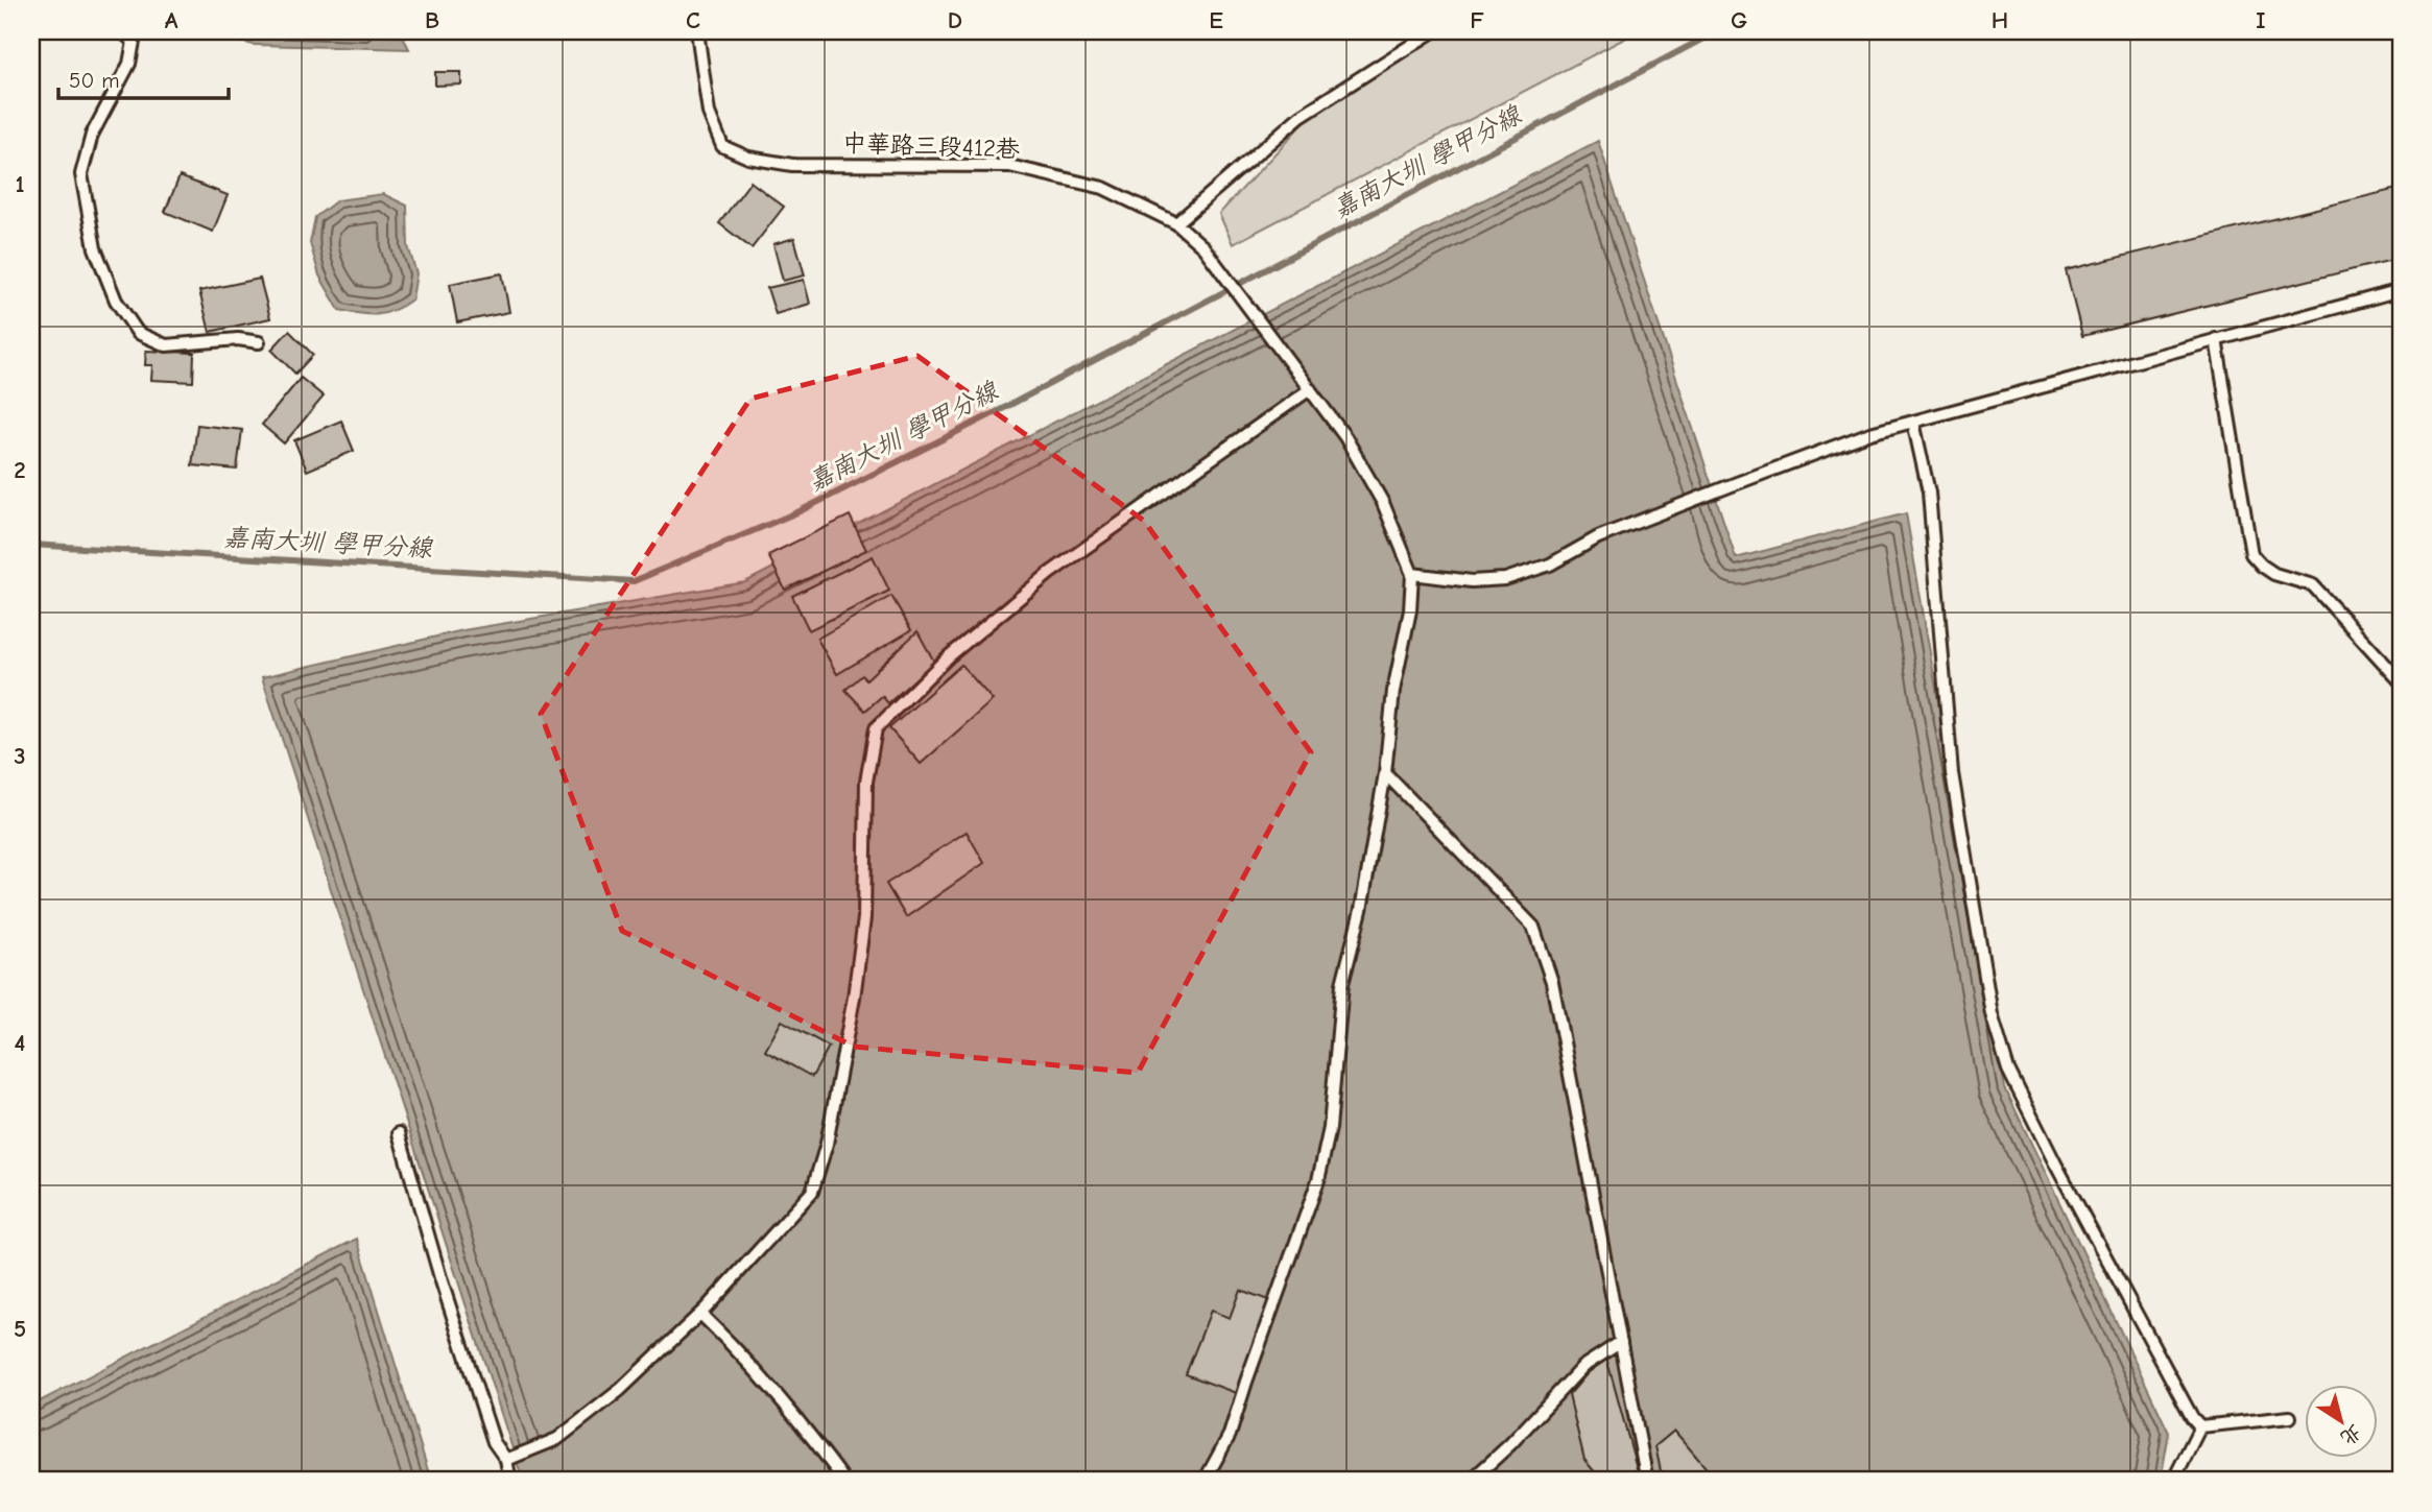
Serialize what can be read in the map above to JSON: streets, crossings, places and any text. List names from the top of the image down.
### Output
{
  "streets": {
    "lane": ["中華路三段412巷"]
  },
  "water": ["嘉南大圳 學甲分線"],
  "scale_bar": "50 m",
  "north": "bottom right",
  "grid": {
    "columns": [
      "A",
      "B",
      "C",
      "D",
      "E",
      "F",
      "G",
      "H",
      "I"
    ],
    "rows": [
      "1",
      "2",
      "3",
      "4",
      "5"
    ]
  }
}
